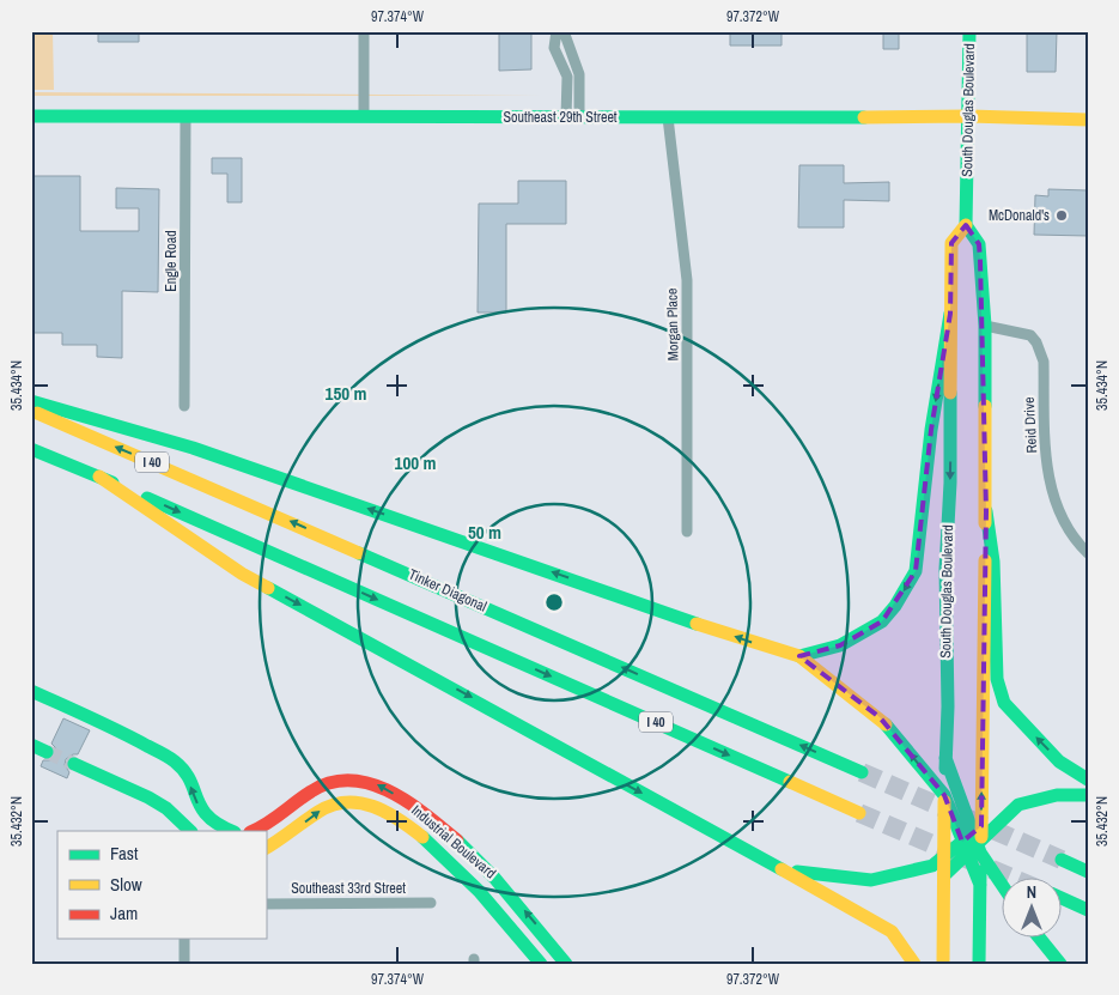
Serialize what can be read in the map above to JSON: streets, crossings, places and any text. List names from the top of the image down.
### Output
{
  "streets": {
    "main road": [
      "South Douglas Boulevard",
      "Southeast 29th Street",
      "I 40",
      "Tinker Diagonal",
      "Industrial Boulevard"
    ],
    "street": [
      "Engle Road",
      "Morgan Place",
      "Reid Drive",
      "Southeast 33rd Street"
    ]
  },
  "crossings": [
    ["South Douglas Boulevard", "Southeast 29th Street"],
    ["South Douglas Boulevard", "Reid Drive"],
    ["Southeast 29th Street", "Engle Road"],
    ["Southeast 29th Street", "Morgan Place"]
  ],
  "places": ["McDonald's"],
  "legend": ["Fast", "Slow", "Jam"],
  "north": "top",
  "coordinates": [
    "97.374°W",
    "97.372°W",
    "35.434°N",
    "35.432°N"
  ],
  "rings": ["150 m", "100 m", "50 m"]
}
